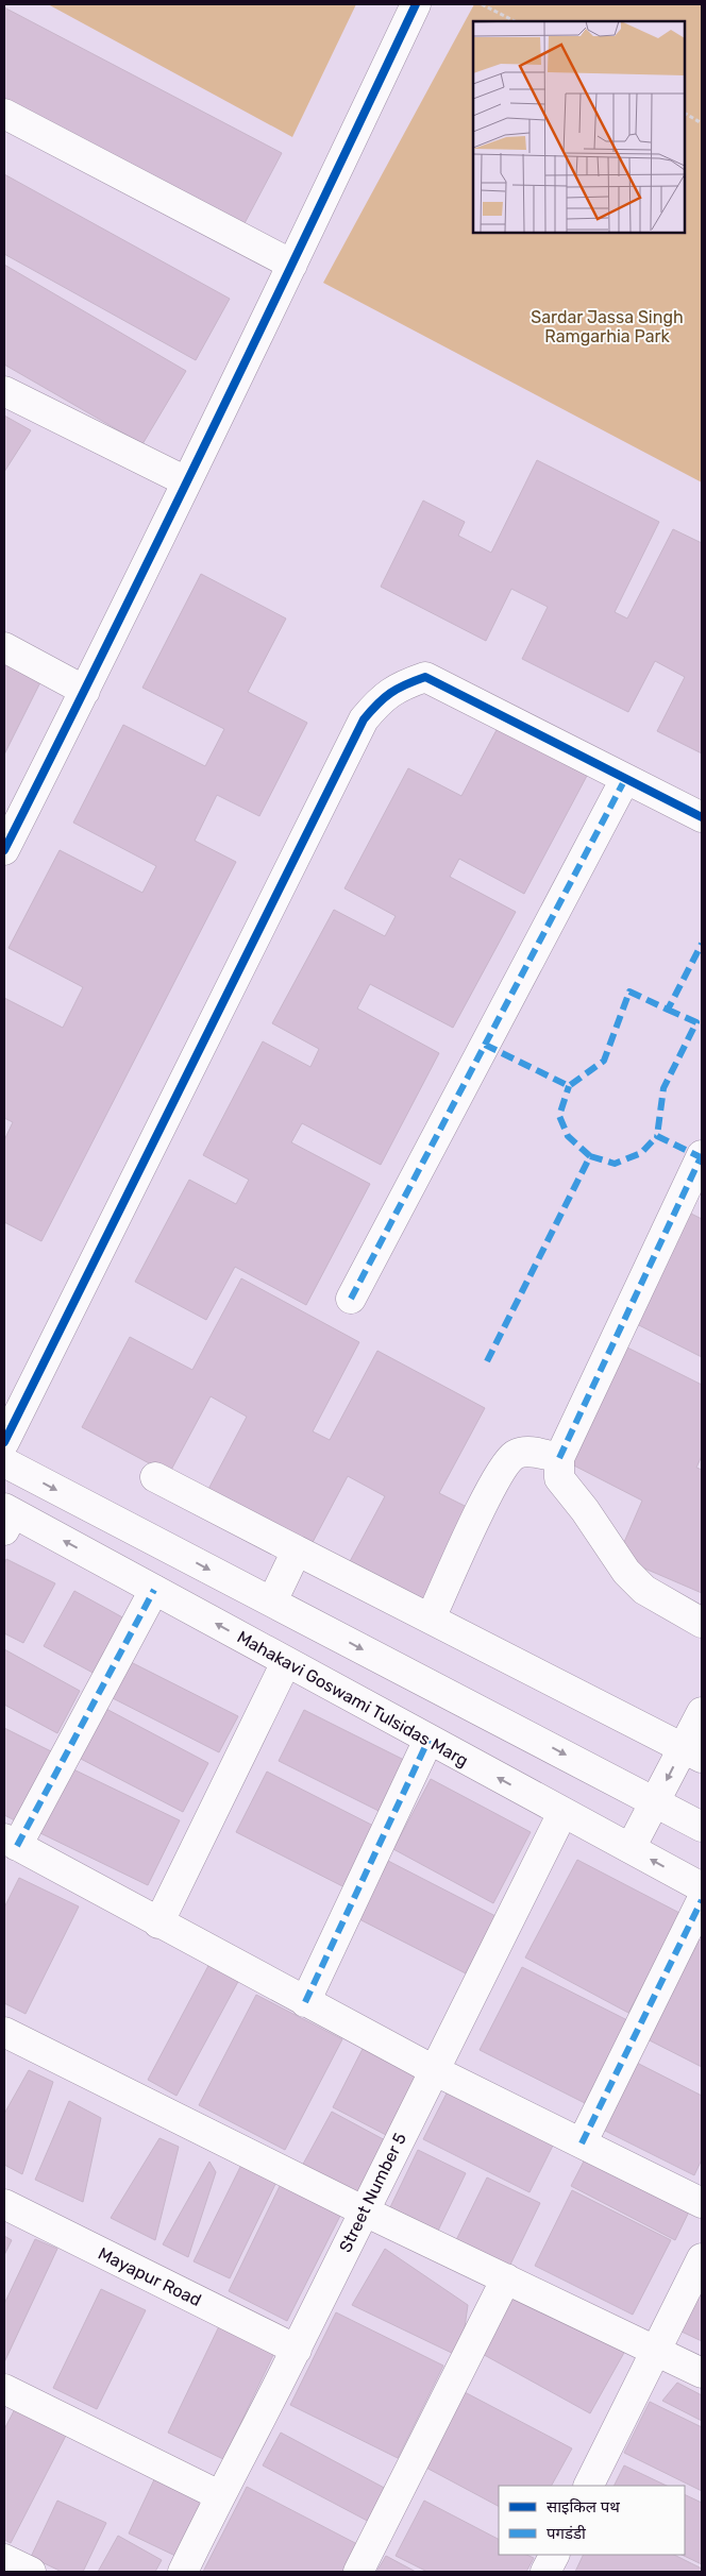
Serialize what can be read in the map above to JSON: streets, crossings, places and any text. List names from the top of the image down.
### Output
{
  "streets": {
    "street": ["Mahakavi Goswami Tulsidas Marg", "Street Number 5", "Mayapur Road"]
  },
  "crossings": [
    ["Mahakavi Goswami Tulsidas Marg", "Street Number 5"],
    ["Street Number 5", "Mayapur Road"]
  ],
  "parks": ["Sardar Jassa Singh Ramgarhia Park"],
  "legend": ["साइकिल पथ", "पगडंडी"]
}
